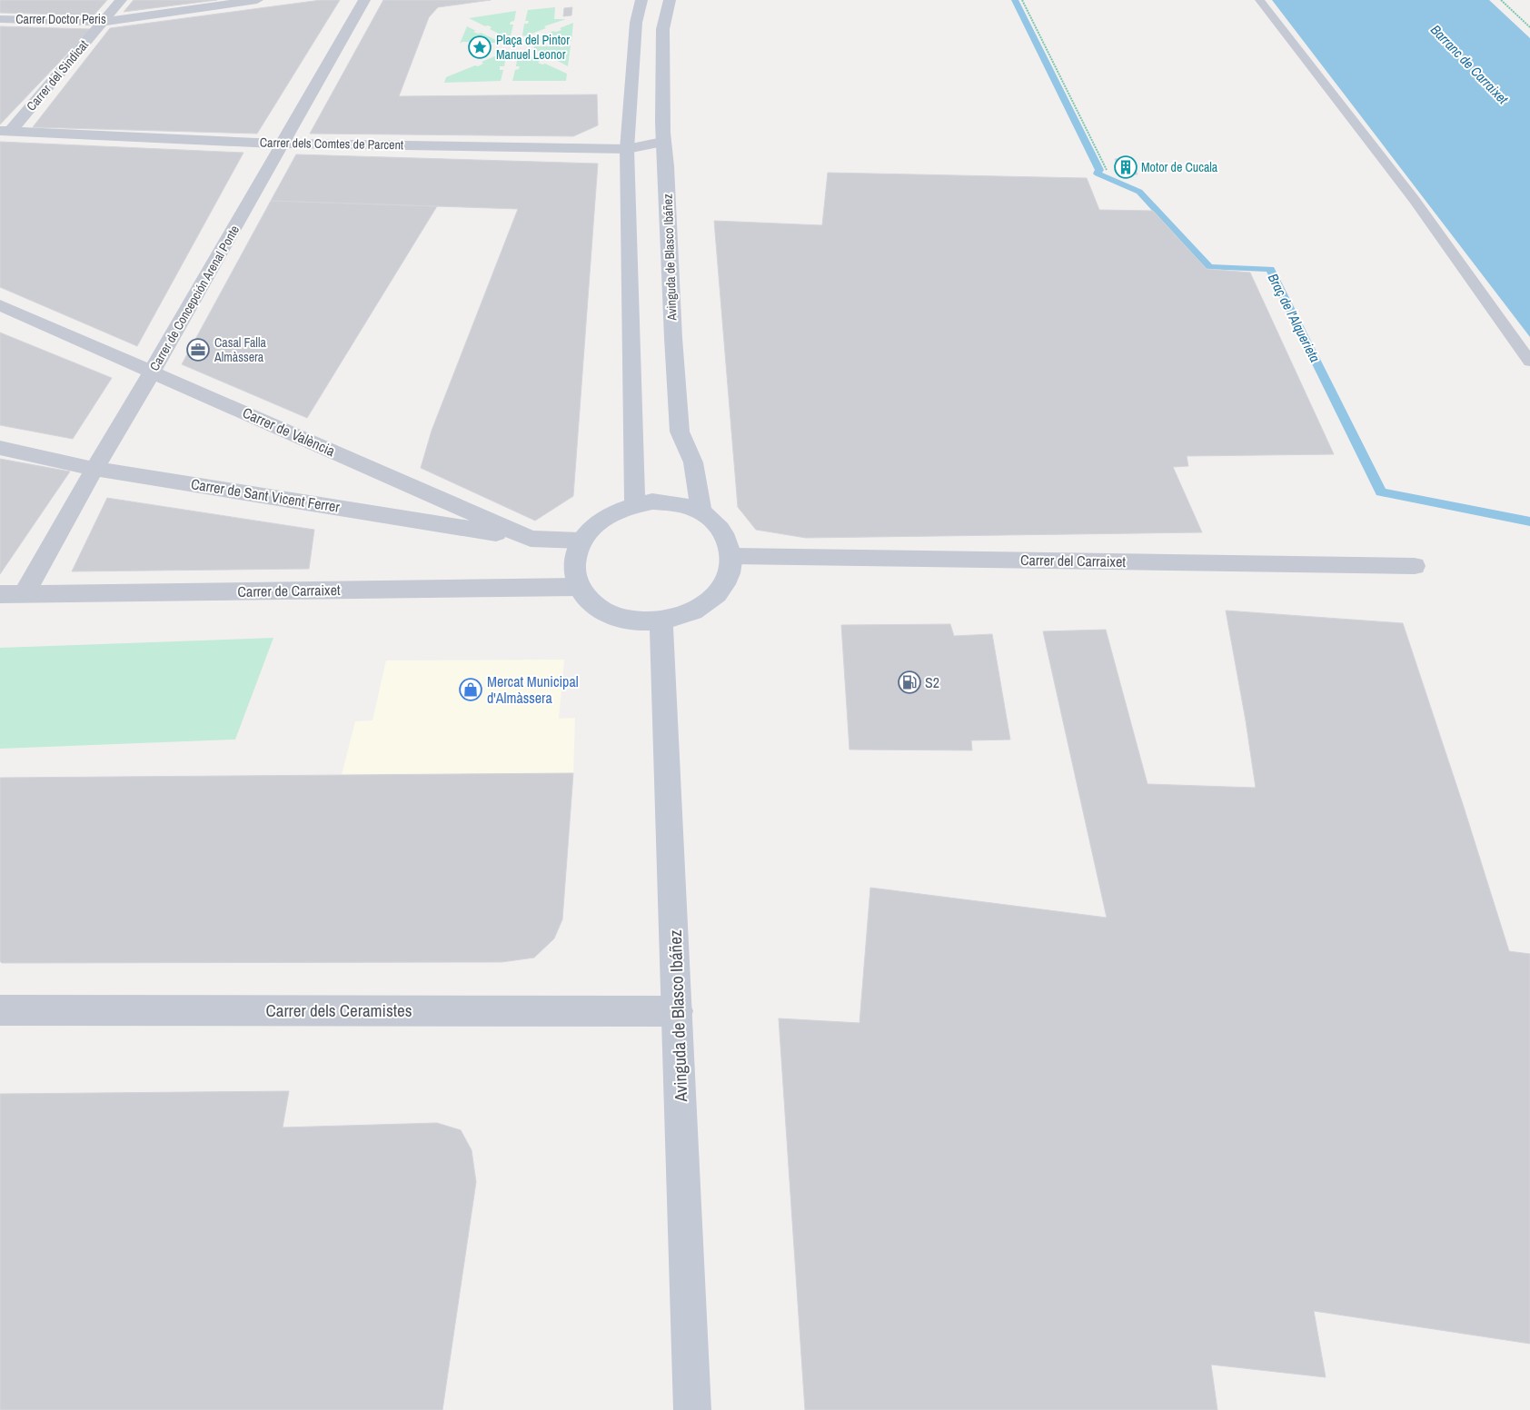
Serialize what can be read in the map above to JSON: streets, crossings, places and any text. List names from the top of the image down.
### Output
{
  "streets": {
    "main road": ["Avinguda de Blasco Ibáñez"],
    "street": [
      "Carrer Doctor Peris",
      "Carrer del Sindicat",
      "Carrer dels Comtes de Parcent",
      "Carrer de Concepción Arenal Ponte",
      "Carrer de València",
      "Carrer de Sant Vicent Ferrer",
      "Carrer del Carraixet",
      "Carrer de Carraixet",
      "Carrer dels Ceramistes"
    ]
  },
  "crossings": [
    ["Carrer Doctor Peris", "Carrer del Sindicat"],
    ["Carrer del Sindicat", "Carrer dels Comtes de Parcent"],
    ["Carrer dels Comtes de Parcent", "Avinguda de Blasco Ibáñez"],
    ["Carrer dels Comtes de Parcent", "Carrer de Concepción Arenal Ponte"],
    ["Avinguda de Blasco Ibáñez", "Carrer de València"],
    ["Avinguda de Blasco Ibáñez", "Carrer del Carraixet"],
    ["Avinguda de Blasco Ibáñez", "Carrer de Carraixet"],
    ["Avinguda de Blasco Ibáñez", "Carrer dels Ceramistes"],
    ["Carrer de Concepción Arenal Ponte", "Carrer de València"],
    ["Carrer de Concepción Arenal Ponte", "Carrer de Sant Vicent Ferrer"],
    ["Carrer de Concepción Arenal Ponte", "Carrer de Carraixet"],
    ["Carrer de València", "Carrer de Sant Vicent Ferrer"],
    ["Carrer de València", "Carrer del Carraixet"],
    ["Carrer de València", "Carrer de Carraixet"],
    ["Carrer del Carraixet", "Carrer de Carraixet"]
  ],
  "water": ["Barranc de Carraixet", "Braç de l'Alquerieta"],
  "places": {
    "place": ["Plaça del Pintor Manuel Leonor"],
    "building": ["Motor de Cucala"],
    "office": ["Casal Falla Almàssera"],
    "fuel station": ["S2"],
    "shop": ["Mercat Municipal d'Almàssera"]
  }
}
